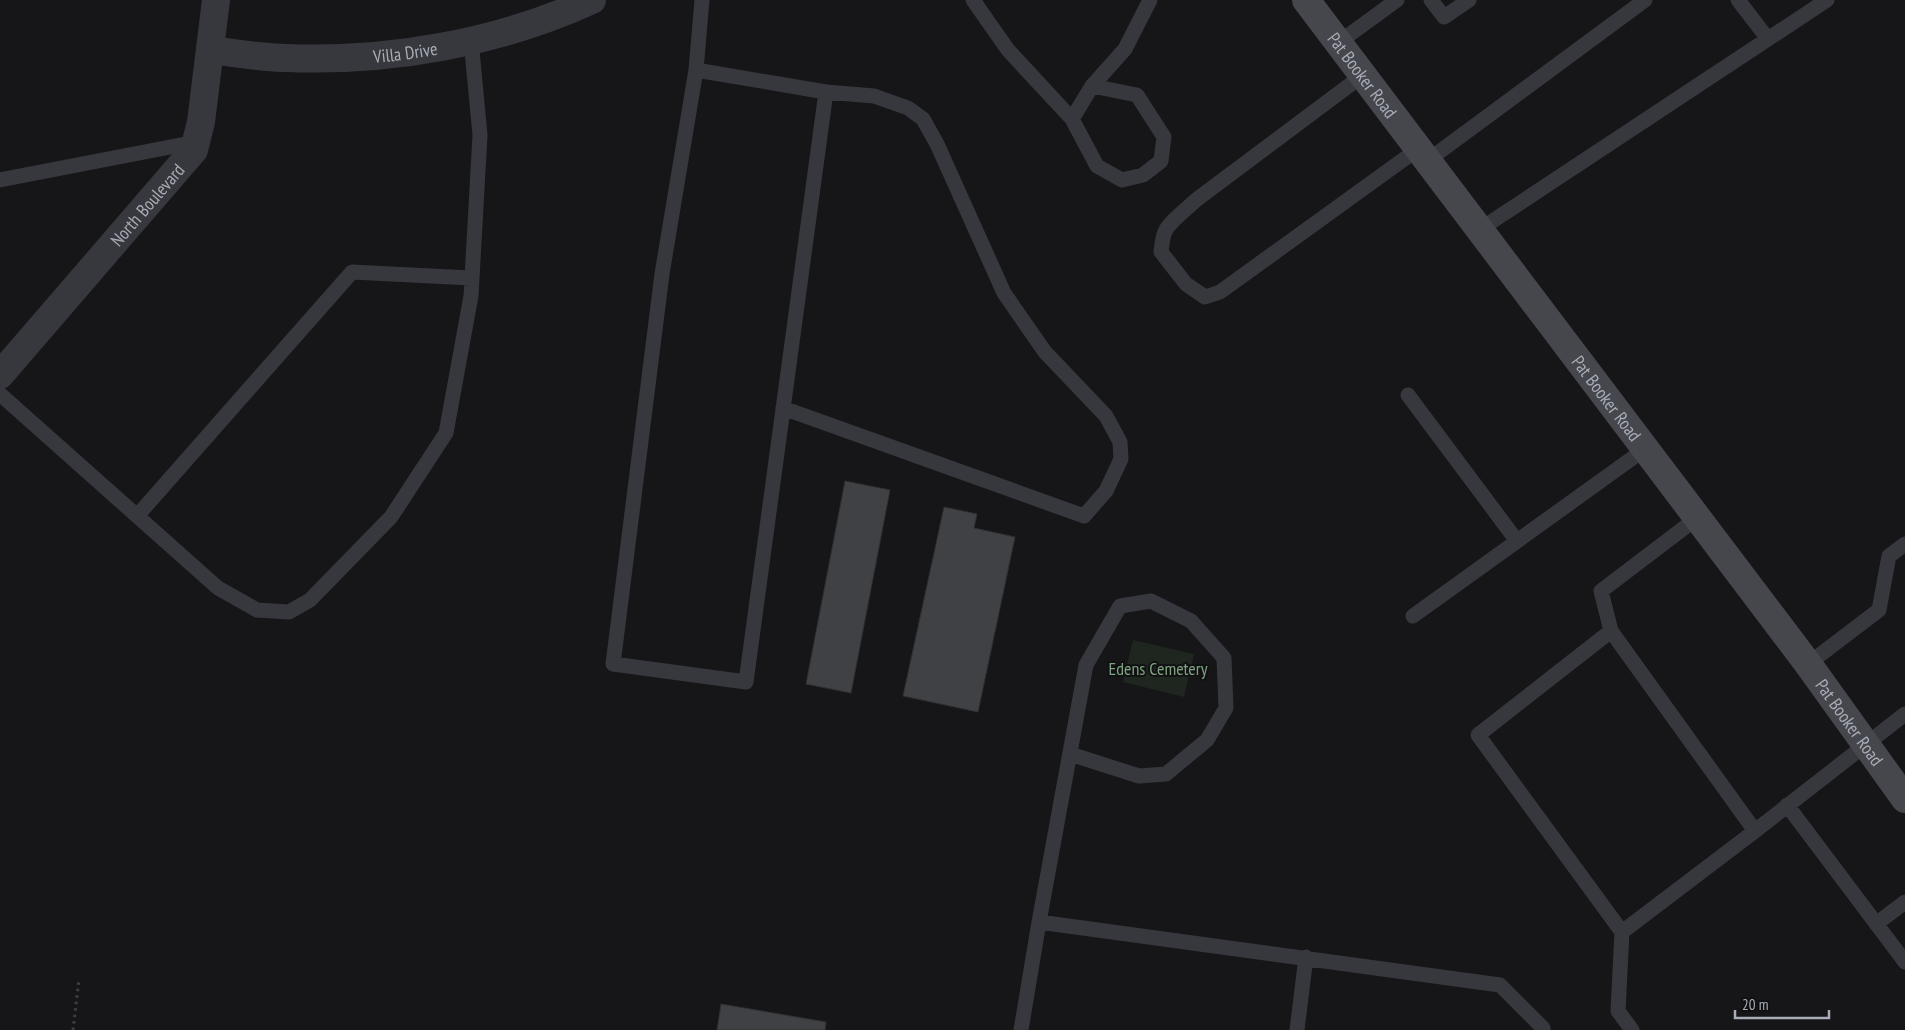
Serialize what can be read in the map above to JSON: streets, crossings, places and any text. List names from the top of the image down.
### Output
{
  "streets": {
    "main road": ["Pat Booker Road"],
    "street": ["Villa Drive", "North Boulevard"]
  },
  "crossings": [
    ["Villa Drive", "North Boulevard"]
  ],
  "parks": ["Edens Cemetery"],
  "scale_bar": "20 m"
}
